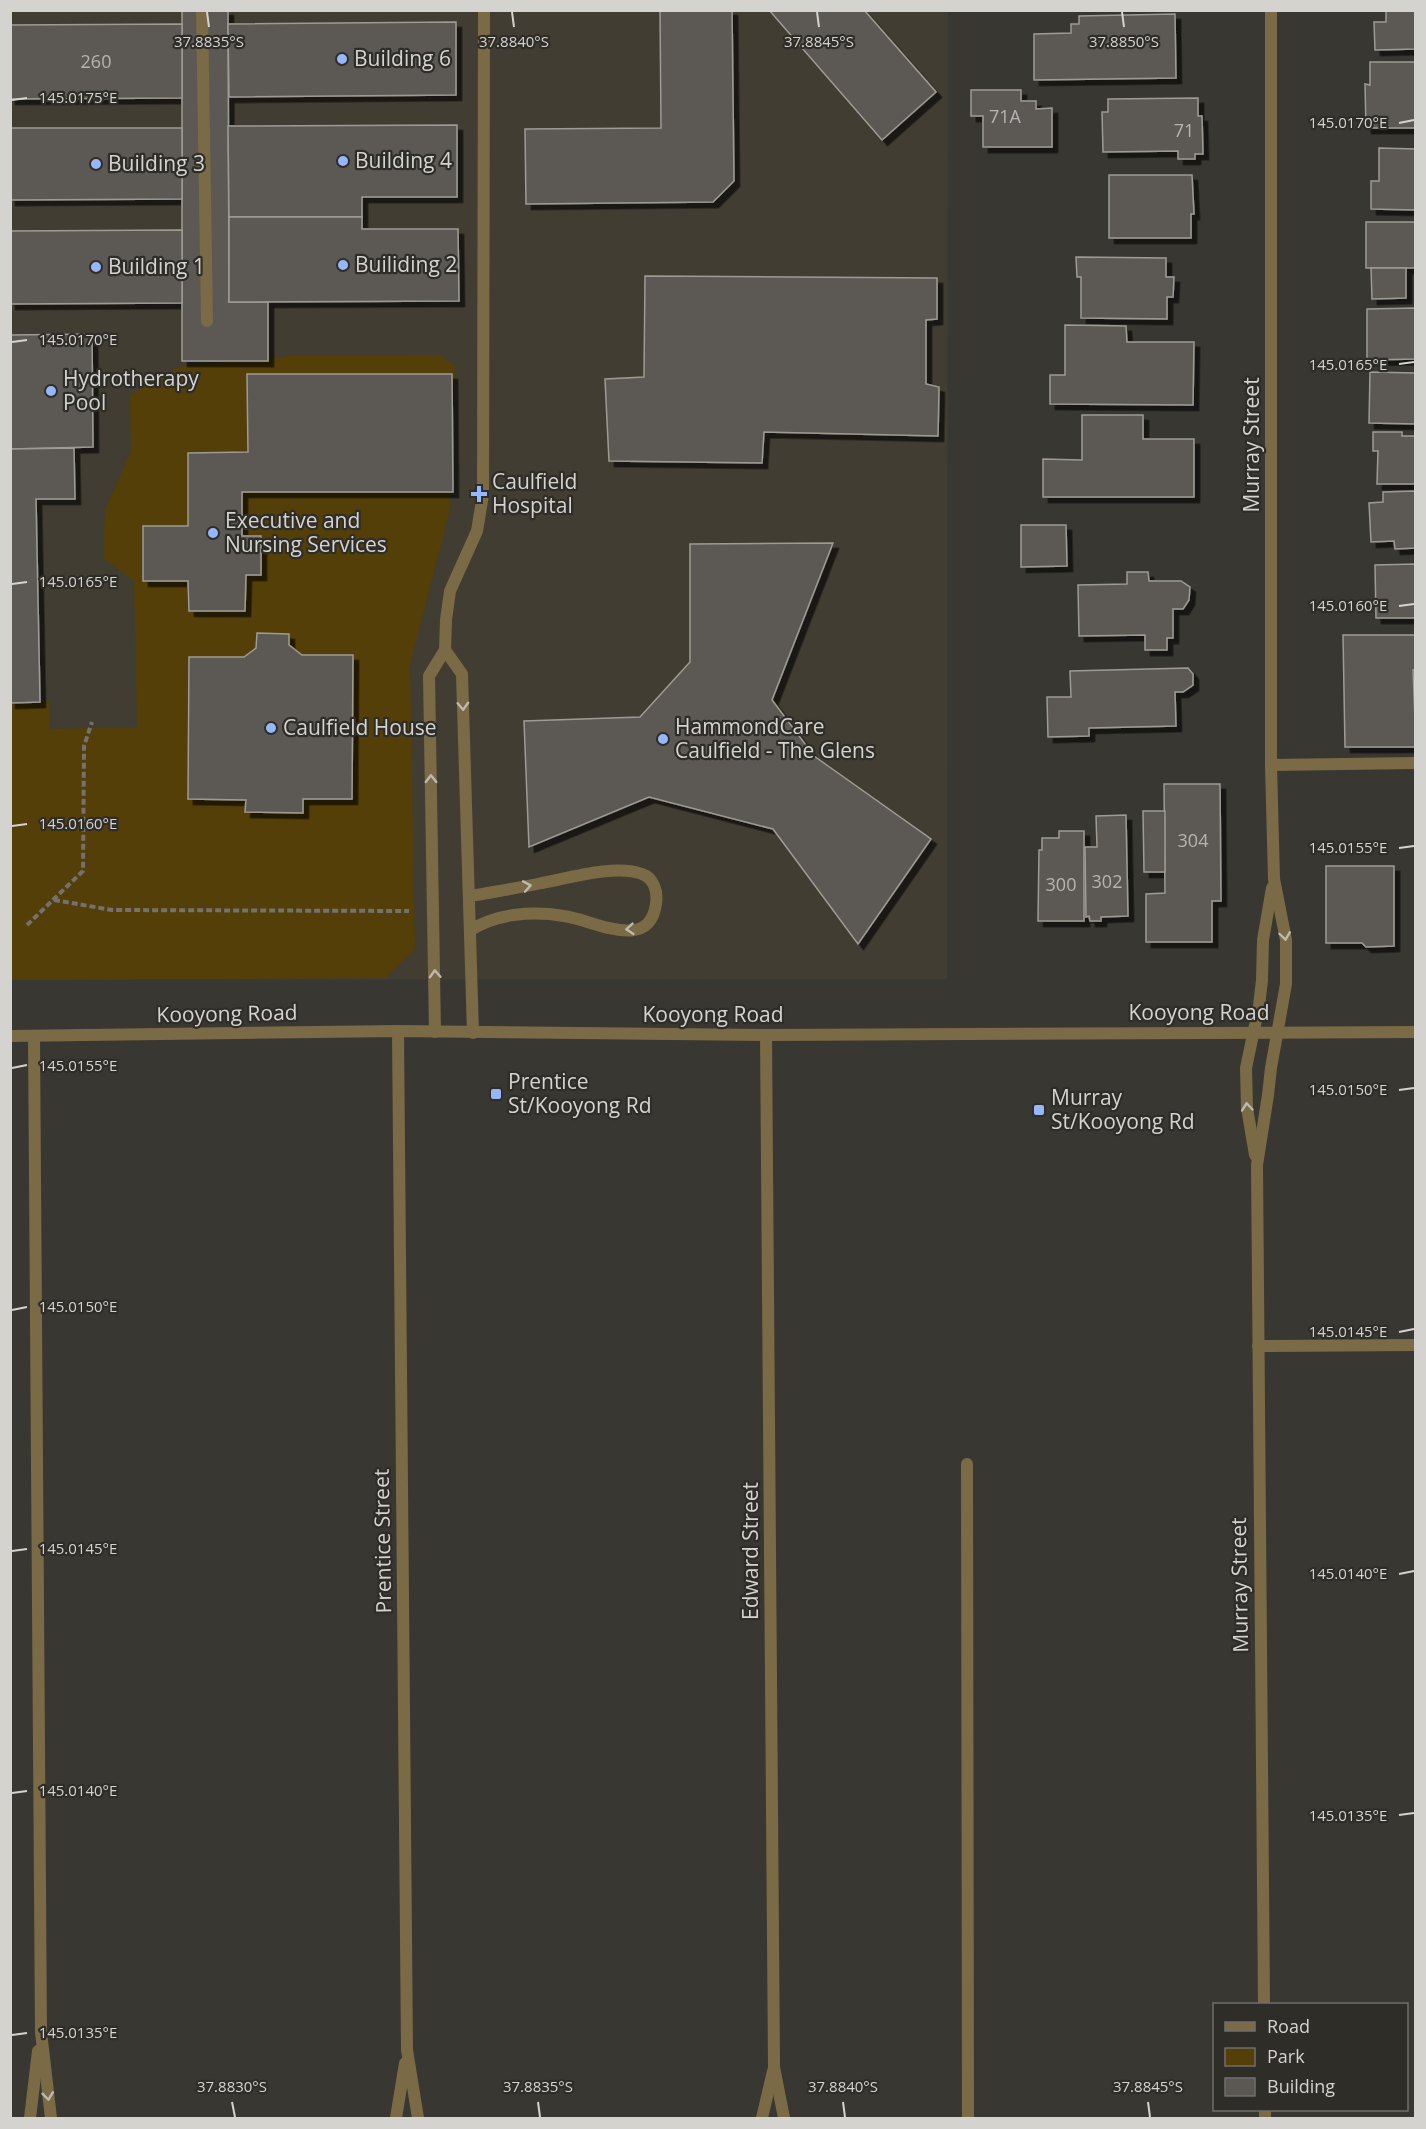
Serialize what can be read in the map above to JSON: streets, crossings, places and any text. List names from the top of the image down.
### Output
{
  "streets": {
    "street": [
      "Murray Street",
      "Kooyong Road",
      "Prentice Street",
      "Edward Street"
    ]
  },
  "crossings": [
    ["Murray Street", "Kooyong Road"],
    ["Kooyong Road", "Prentice Street"],
    ["Kooyong Road", "Edward Street"]
  ],
  "places": {
    "other": [
      "Building 6",
      "Building 4",
      "Building 3",
      "Builiding 2",
      "Building 1",
      "Hydrotherapy Pool",
      "Executive and Nursing Services",
      "Caulfield House",
      "HammondCare Caulfield - The Glens"
    ],
    "health": ["Caulfield Hospital"],
    "transit": ["Prentice St/Kooyong Rd", "Murray St/Kooyong Rd"]
  },
  "house_numbers": [
    "260",
    "71A",
    "71",
    "304",
    "302",
    "300"
  ],
  "legend": ["Road", "Park", "Building"],
  "coordinates": [
    "37.8835°S",
    "37.8840°S",
    "37.8845°S",
    "37.8850°S",
    "145.0175°E",
    "145.0170°E",
    "145.0165°E",
    "145.0160°E",
    "145.0155°E",
    "145.0150°E",
    "145.0145°E",
    "145.0140°E",
    "145.0135°E",
    "37.8830°S"
  ]
}
